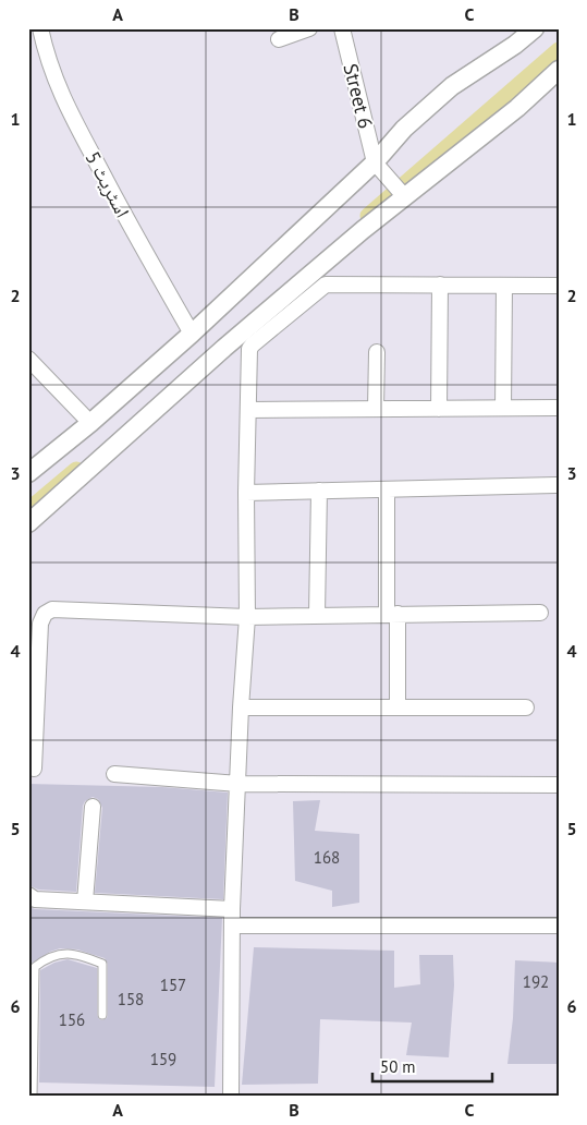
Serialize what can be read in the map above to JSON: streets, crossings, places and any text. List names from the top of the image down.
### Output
{
  "streets": {
    "street": ["Street 6", "اسٹریٹ 5"]
  },
  "house_numbers": [
    "168",
    "192",
    "157",
    "158",
    "156",
    "159"
  ],
  "scale_bar": "50 m",
  "grid": {
    "columns": ["A", "B", "C"],
    "rows": [
      "1",
      "2",
      "3",
      "4",
      "5",
      "6"
    ]
  }
}
